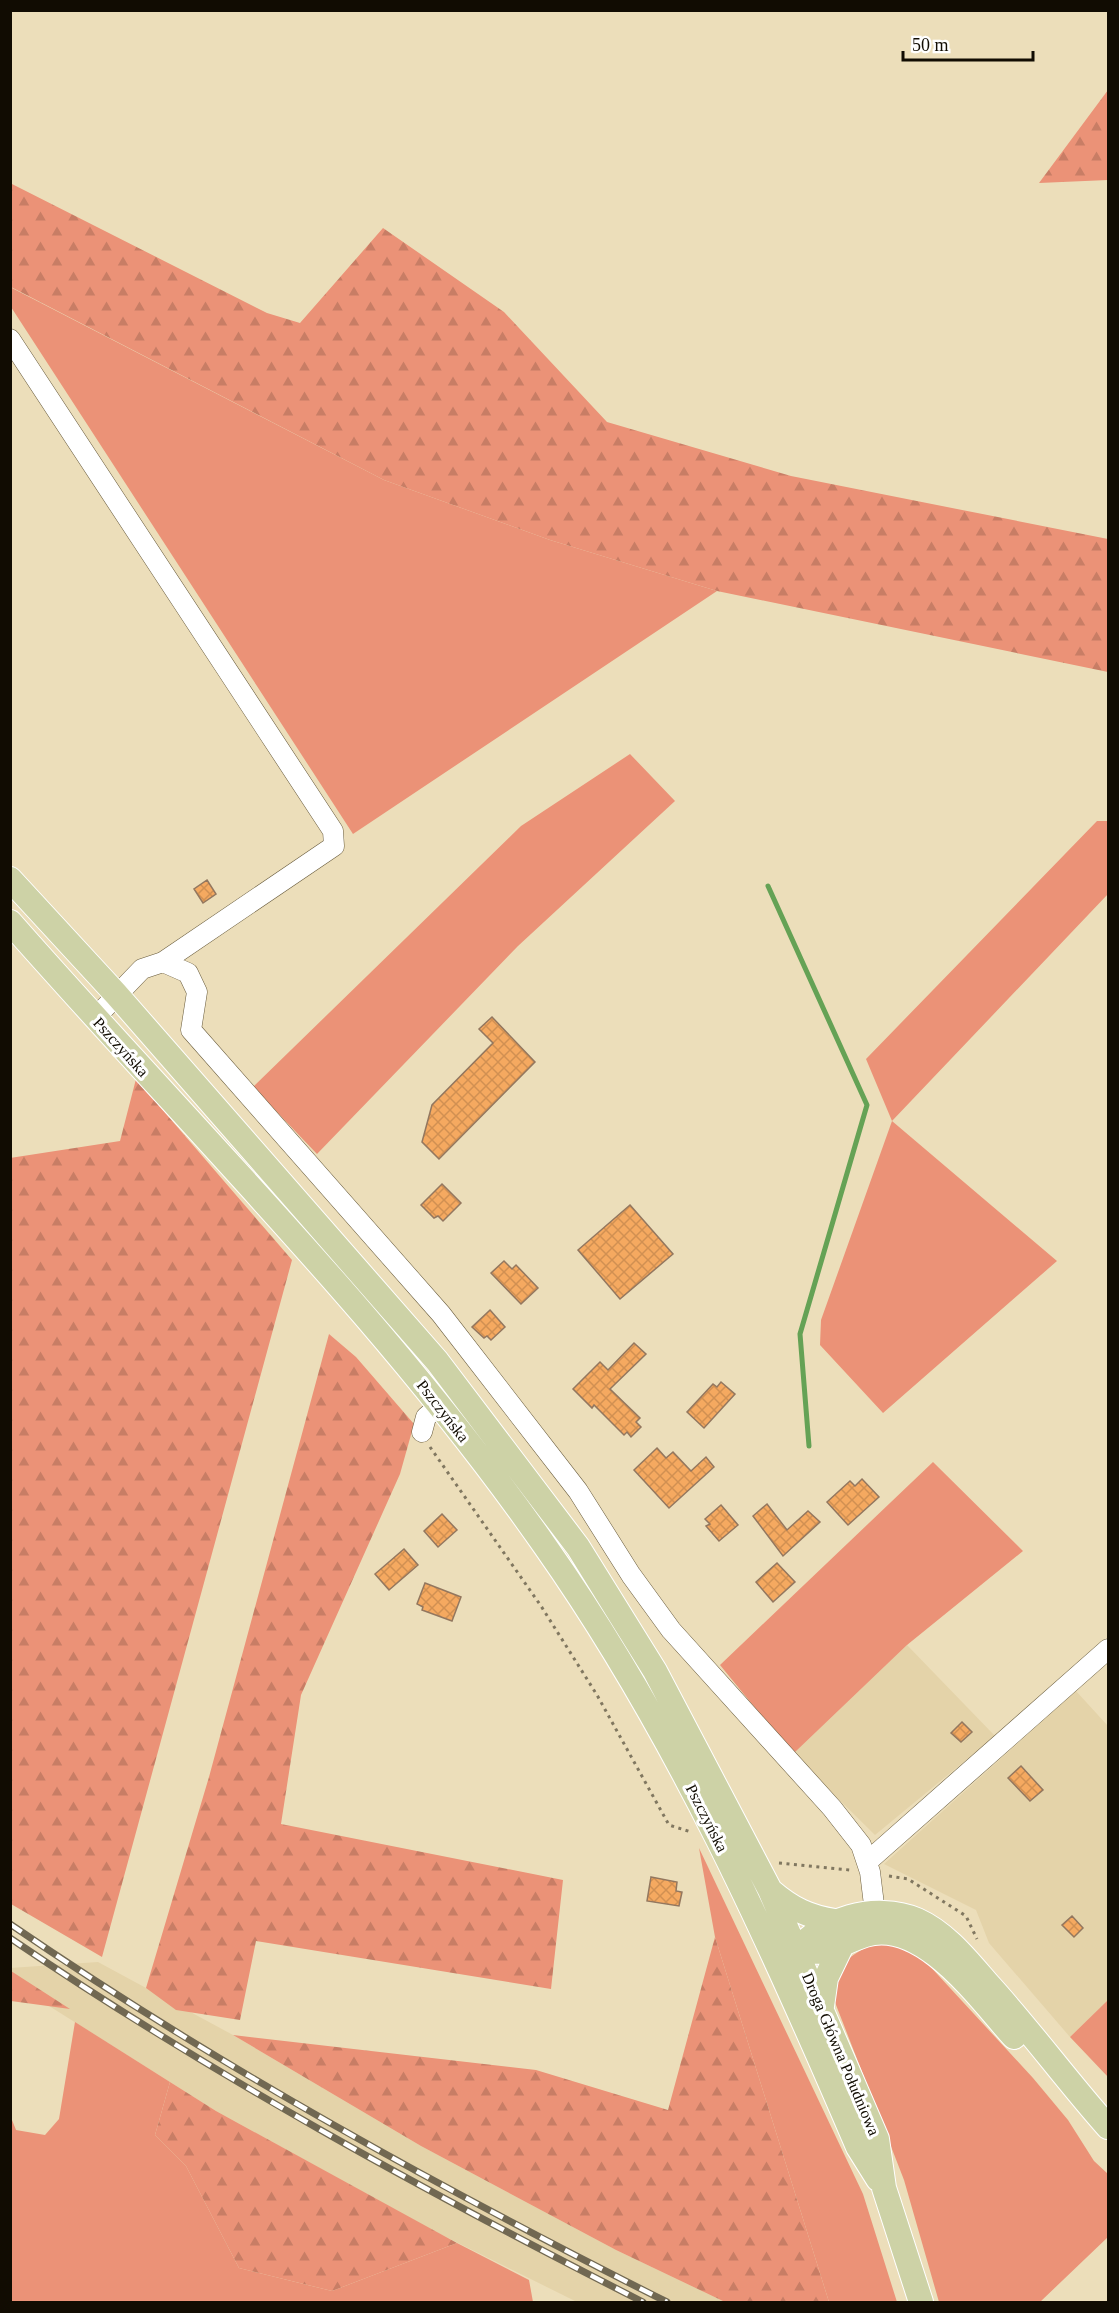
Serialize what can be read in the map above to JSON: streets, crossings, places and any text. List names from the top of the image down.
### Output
{
  "streets": {
    "main road": ["Pszczyńska", "Droga Główna Południowa"]
  },
  "crossings": [
    ["Pszczyńska", "Droga Główna Południowa"]
  ],
  "scale_bar": "50 m"
}
